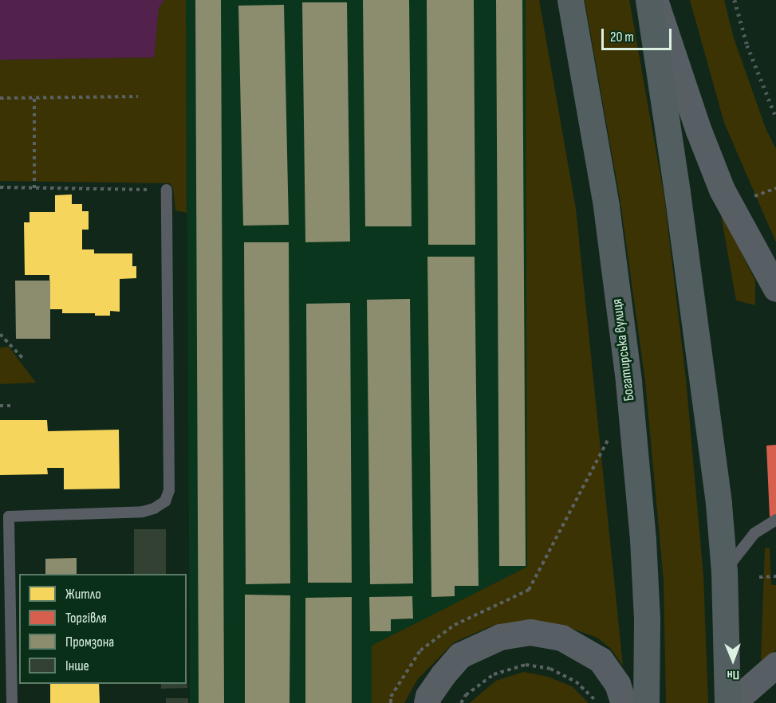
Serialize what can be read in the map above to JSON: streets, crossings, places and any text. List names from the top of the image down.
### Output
{
  "streets": {
    "main road": ["Богатирська вулиця"]
  },
  "legend": [
    "Житло",
    "Торгівля",
    "Промзона",
    "Інше"
  ],
  "scale_bar": "20 m",
  "north": "bottom"
}
